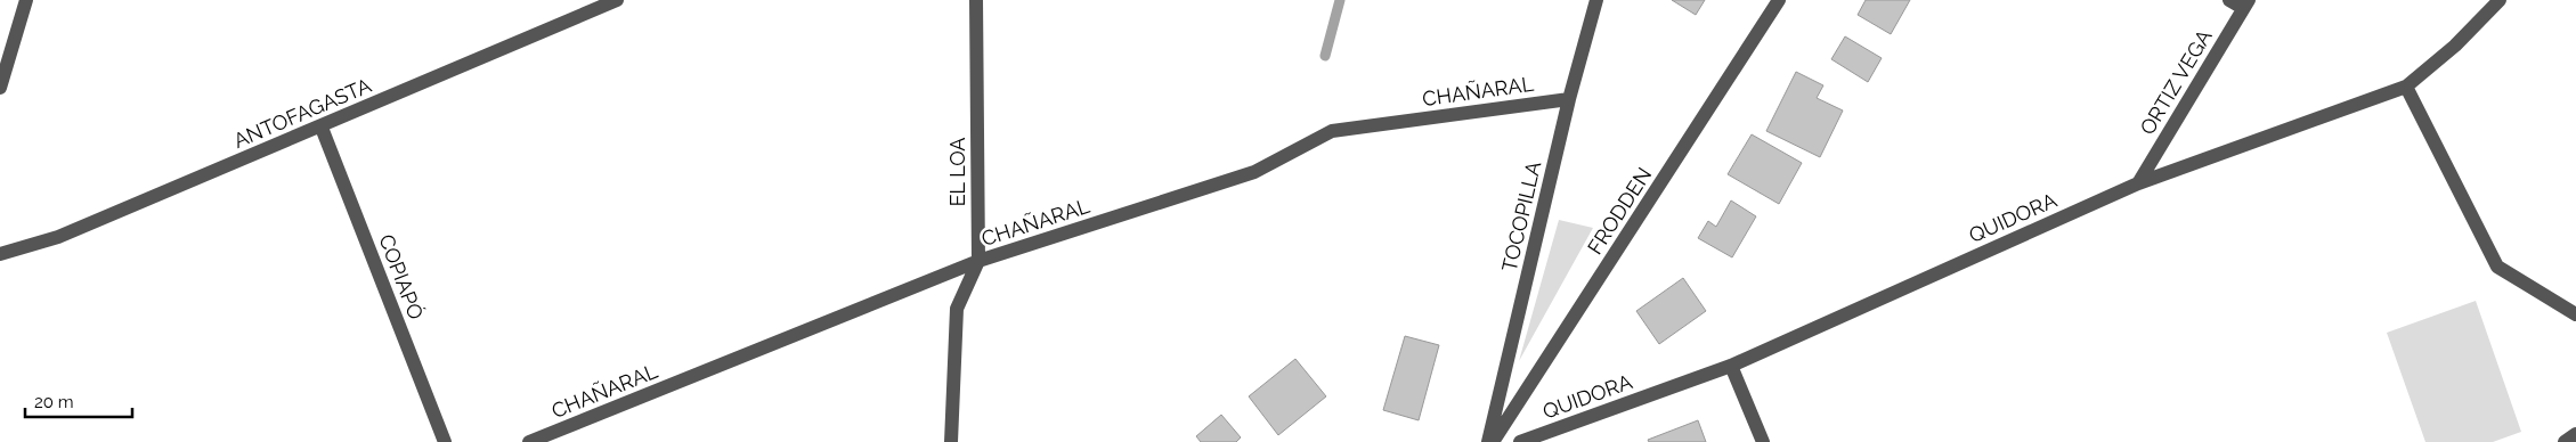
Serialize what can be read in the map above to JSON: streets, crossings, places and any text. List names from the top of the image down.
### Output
{
  "streets": {
    "street": [
      "ORTIZ VEGA",
      "CHAÑARAL",
      "ANTOFAGASTA",
      "EL LOA",
      "FRODDEN",
      "TOCOPILLA",
      "QUIDORA",
      "COPIAPÓ"
    ]
  },
  "crossings": [
    ["ORTIZ VEGA", "QUIDORA"],
    ["CHAÑARAL", "EL LOA"],
    ["CHAÑARAL", "TOCOPILLA"],
    ["ANTOFAGASTA", "COPIAPÓ"]
  ],
  "scale_bar": "20 m"
}
